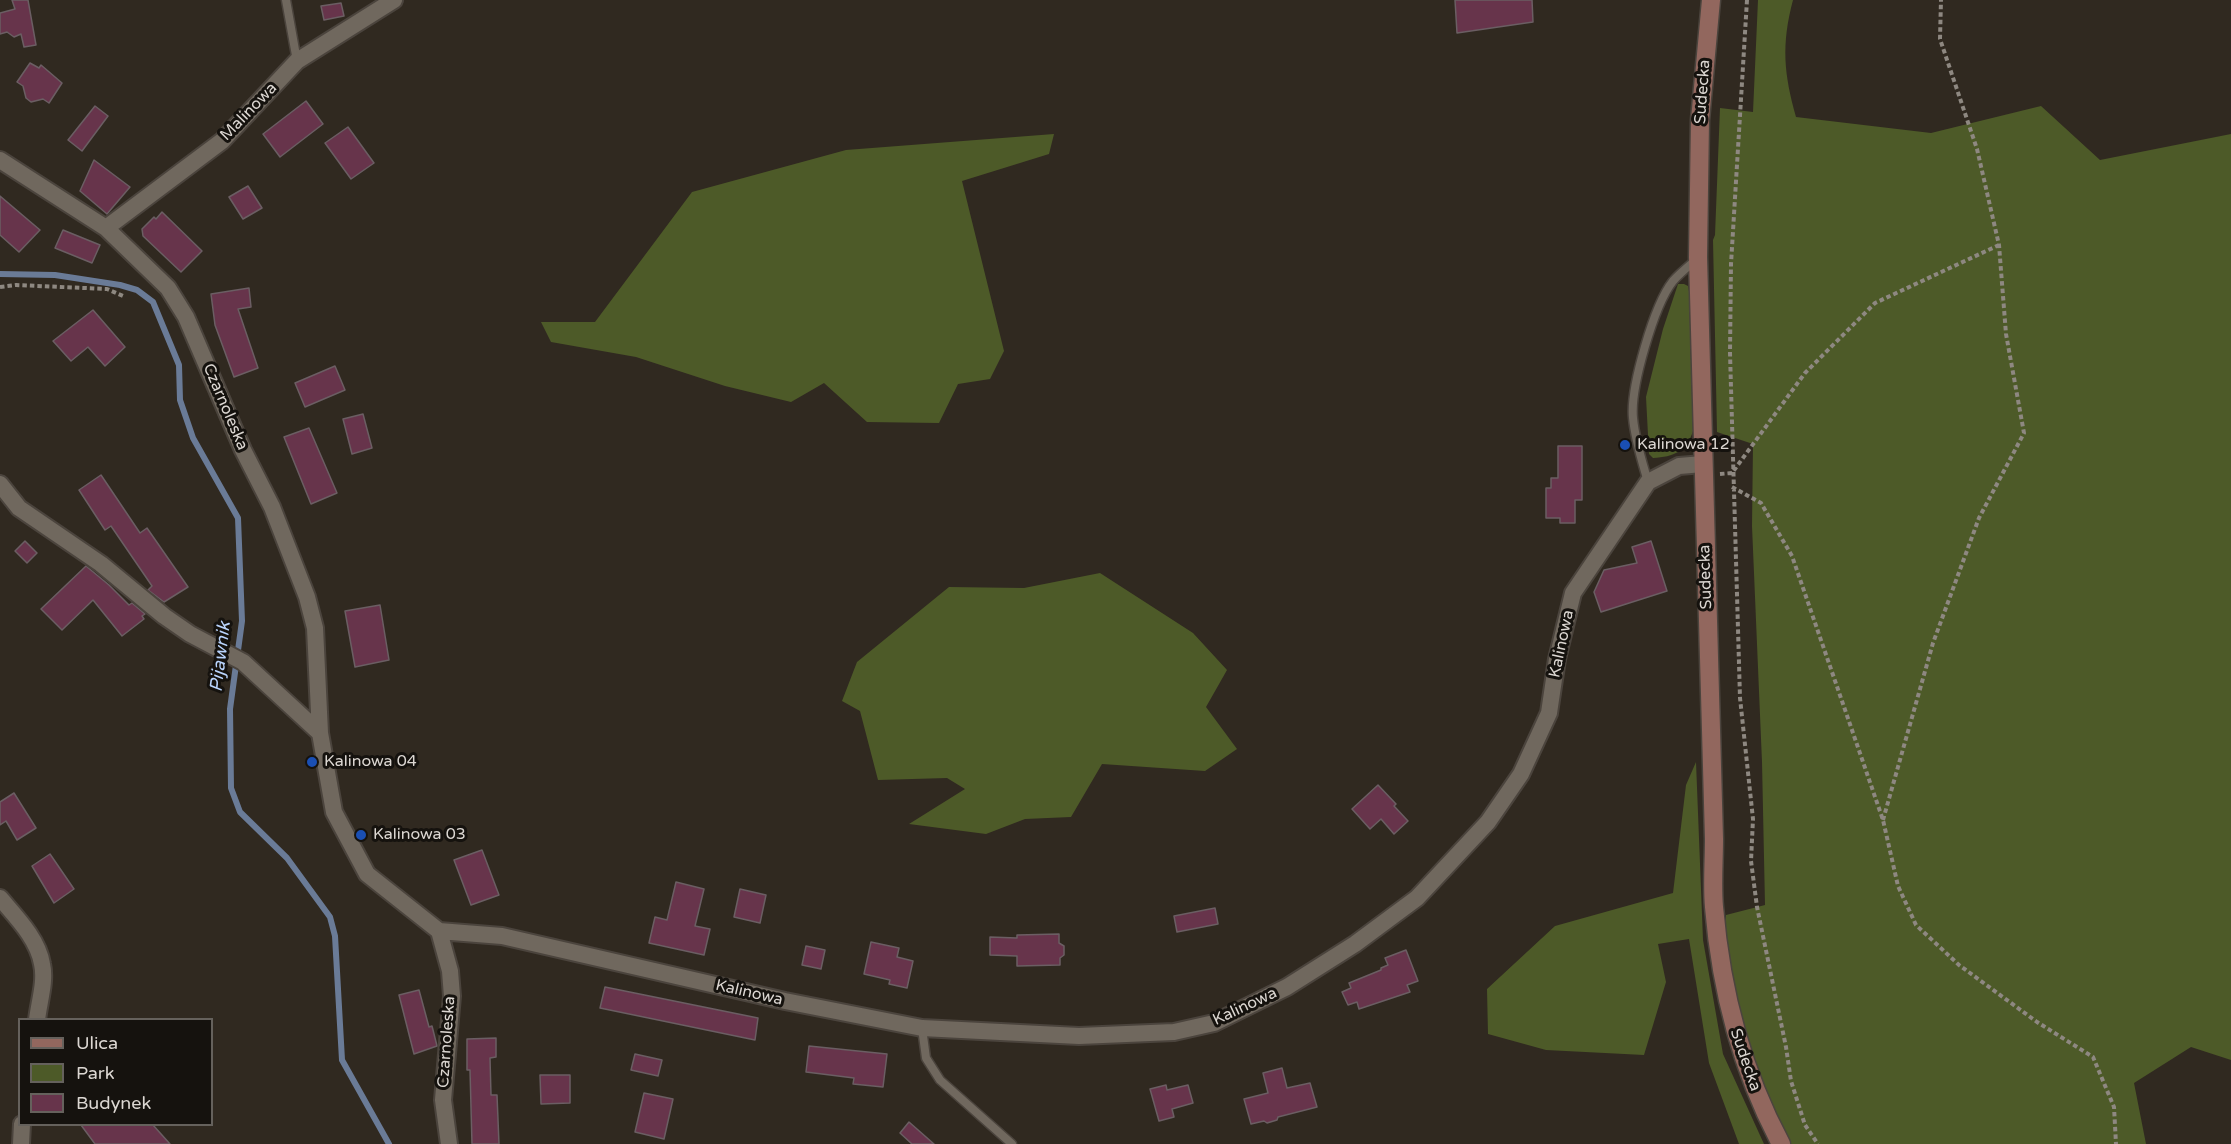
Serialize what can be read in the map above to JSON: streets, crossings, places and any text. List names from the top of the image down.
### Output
{
  "streets": {
    "main road": ["Sudecka"],
    "street": ["Malinowa", "Czarnoleska", "Kalinowa"]
  },
  "crossings": [
    ["Sudecka", "Kalinowa"],
    ["Malinowa", "Czarnoleska"],
    ["Czarnoleska", "Kalinowa"]
  ],
  "water": ["Pijawnik"],
  "places": ["Kalinowa 12", "Kalinowa 04", "Kalinowa 03"],
  "legend": ["Ulica", "Park", "Budynek"]
}
